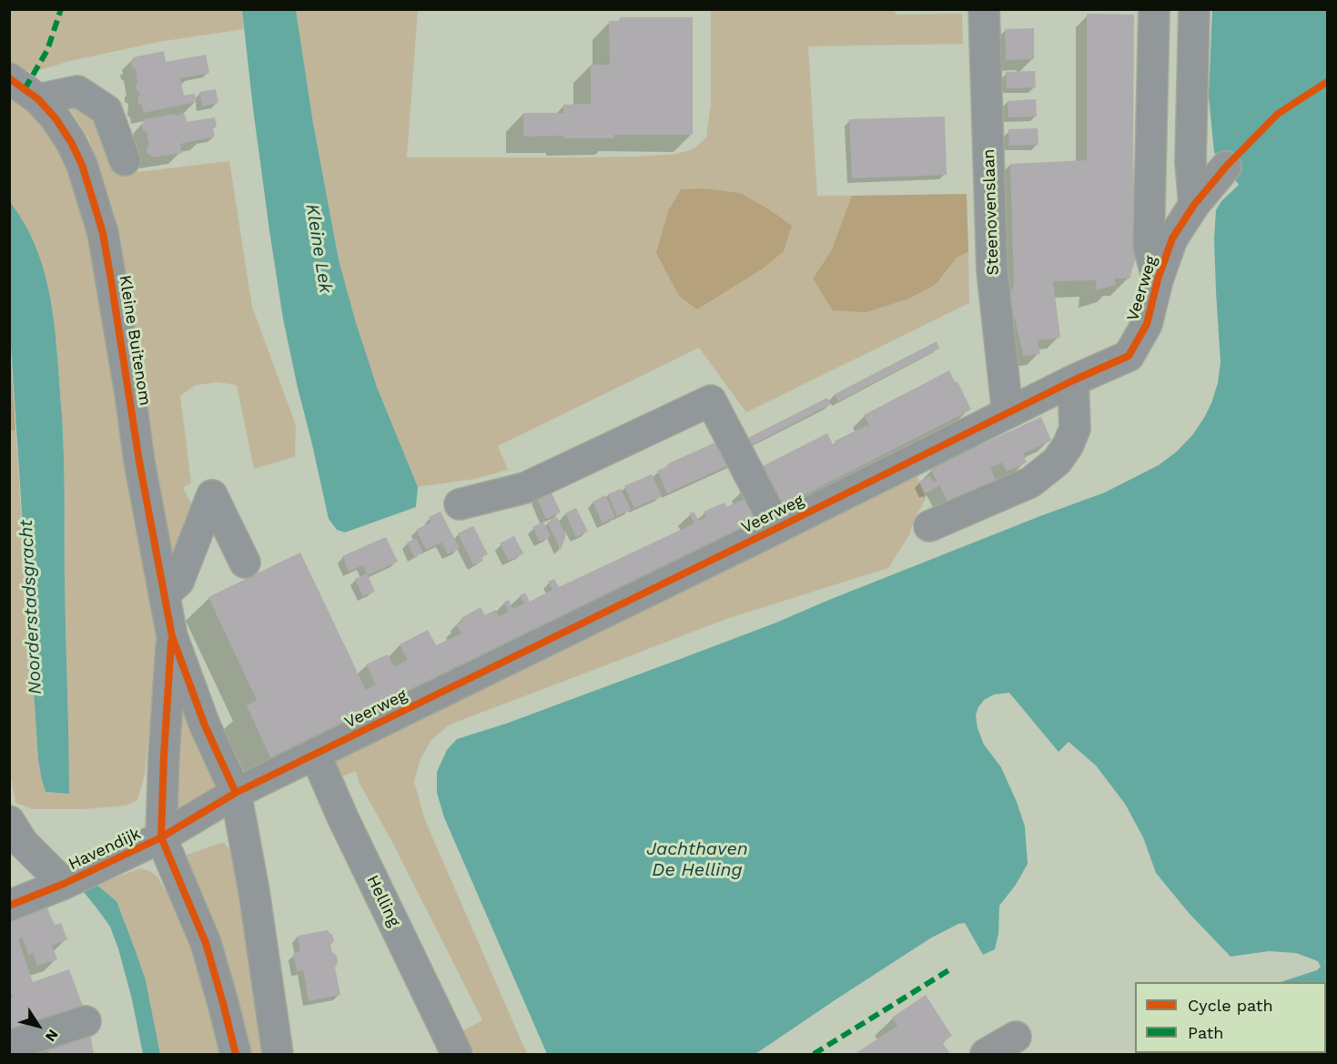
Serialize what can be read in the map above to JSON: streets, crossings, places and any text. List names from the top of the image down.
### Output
{
  "streets": {
    "street": [
      "Steenovenslaan",
      "Veerweg",
      "Kleine Buitenom",
      "Havendijk",
      "Helling"
    ]
  },
  "crossings": [
    ["Steenovenslaan", "Veerweg"],
    ["Veerweg", "Kleine Buitenom"],
    ["Veerweg", "Havendijk"],
    ["Veerweg", "Helling"],
    ["Kleine Buitenom", "Havendijk"]
  ],
  "water": ["Kleine Lek", "Noorderstadsgracht", "Jachthaven De Helling"],
  "legend": ["Cycle path", "Path"],
  "north": "bottom right"
}
